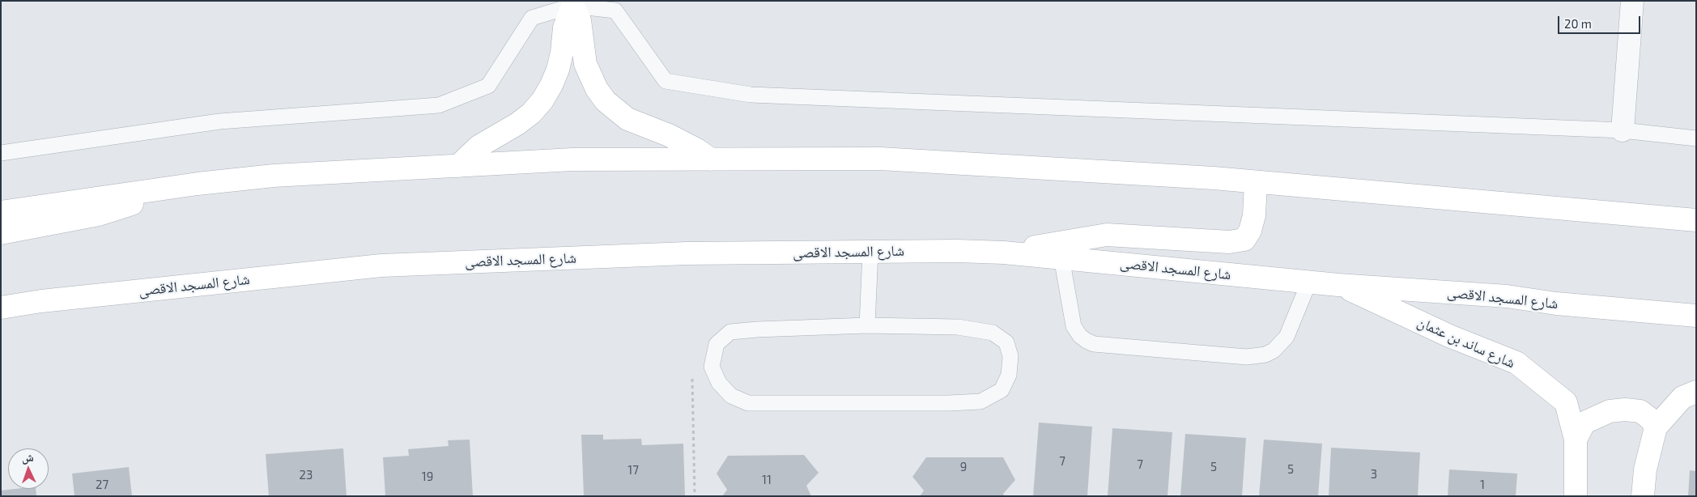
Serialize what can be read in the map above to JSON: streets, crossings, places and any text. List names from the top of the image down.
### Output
{
  "streets": {
    "main road": ["شارع المسجد الاقصى", "شارع ساند بن عثمان"]
  },
  "crossings": [
    ["شارع المسجد الاقصى", "شارع ساند بن عثمان"]
  ],
  "house_numbers": [
    "7",
    "7",
    "9",
    "5",
    "5",
    "17",
    "3",
    "23",
    "19",
    "11",
    "27",
    "1"
  ],
  "scale_bar": "20 m",
  "north": "top"
}
